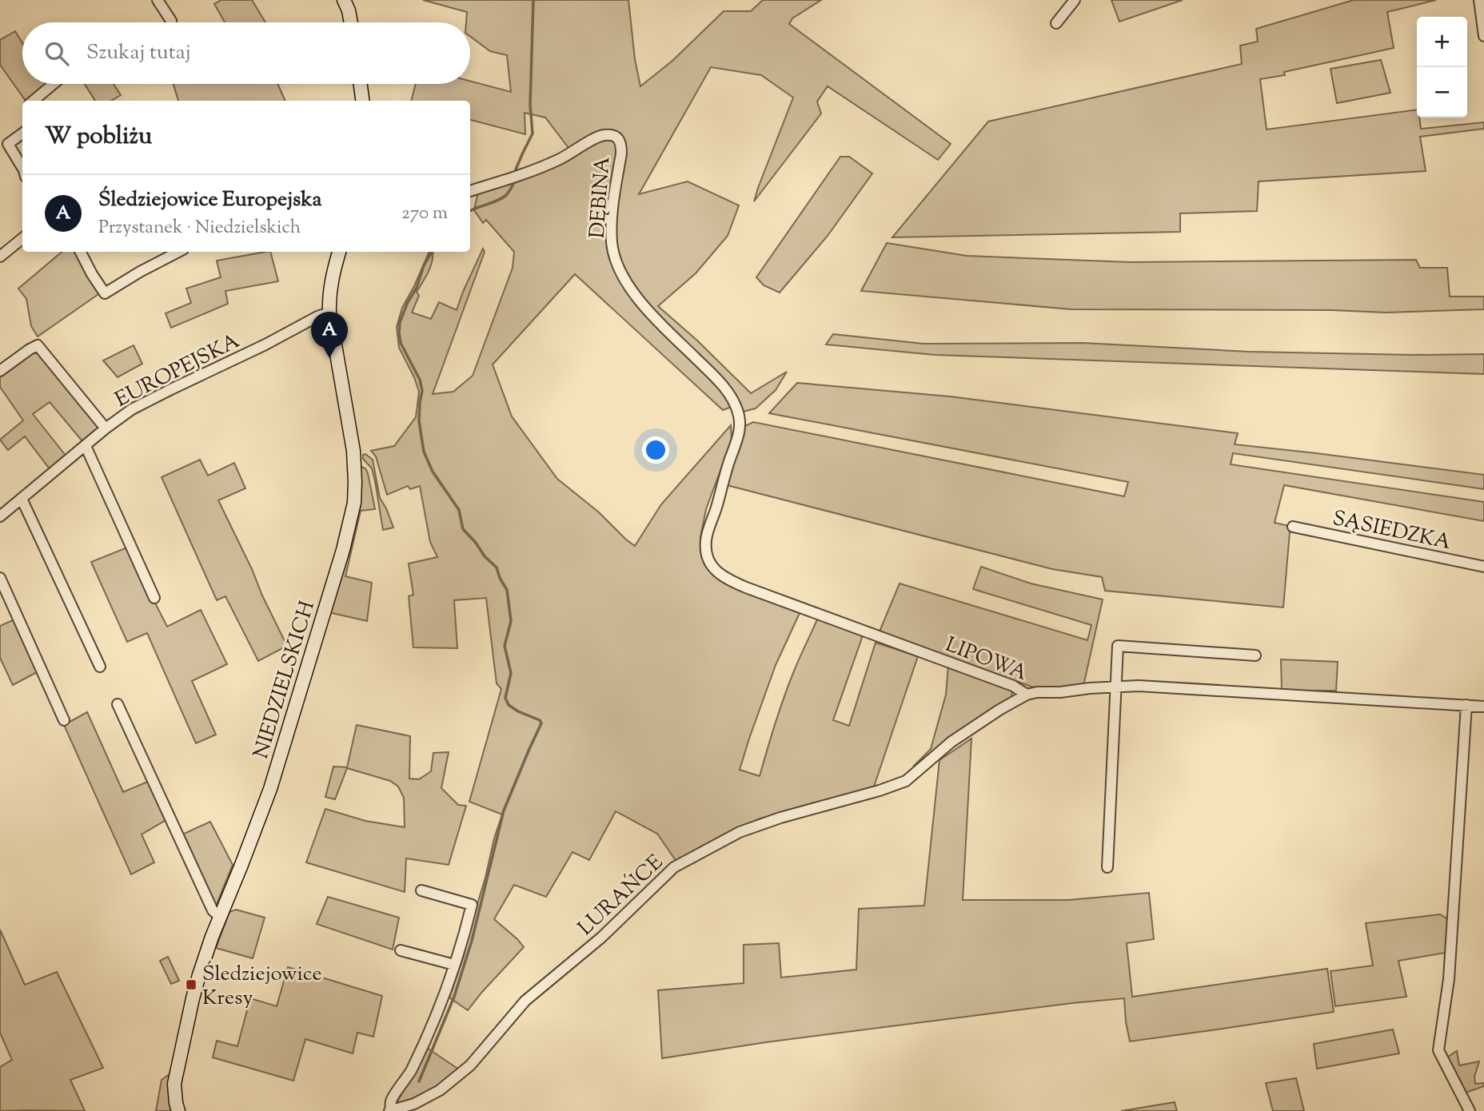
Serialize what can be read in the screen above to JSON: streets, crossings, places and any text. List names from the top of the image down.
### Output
{
  "streets": {
    "street": [
      "DĘBINA",
      "EUROPEJSKA",
      "SĄSIEDZKA",
      "LIPOWA",
      "NIEDZIELSKICH",
      "LURAŃCE"
    ]
  },
  "crossings": [
    ["DĘBINA", "LIPOWA"],
    ["EUROPEJSKA", "NIEDZIELSKICH"],
    ["LIPOWA", "LURAŃCE"]
  ],
  "places": {
    "transit": ["Śledziejowice Kresy"]
  },
  "page": {
    "map_buttons": ["+", "−"],
    "search": "Szukaj tutaj",
    "heading": "W pobliżu",
    "list": [
      {
        "mark": "A",
        "name": "Śledziejowice Europejska",
        "note": "Przystanek · Niedzielskich",
        "value": "270 m"
      }
    ],
    "pins": "A"
  }
}
